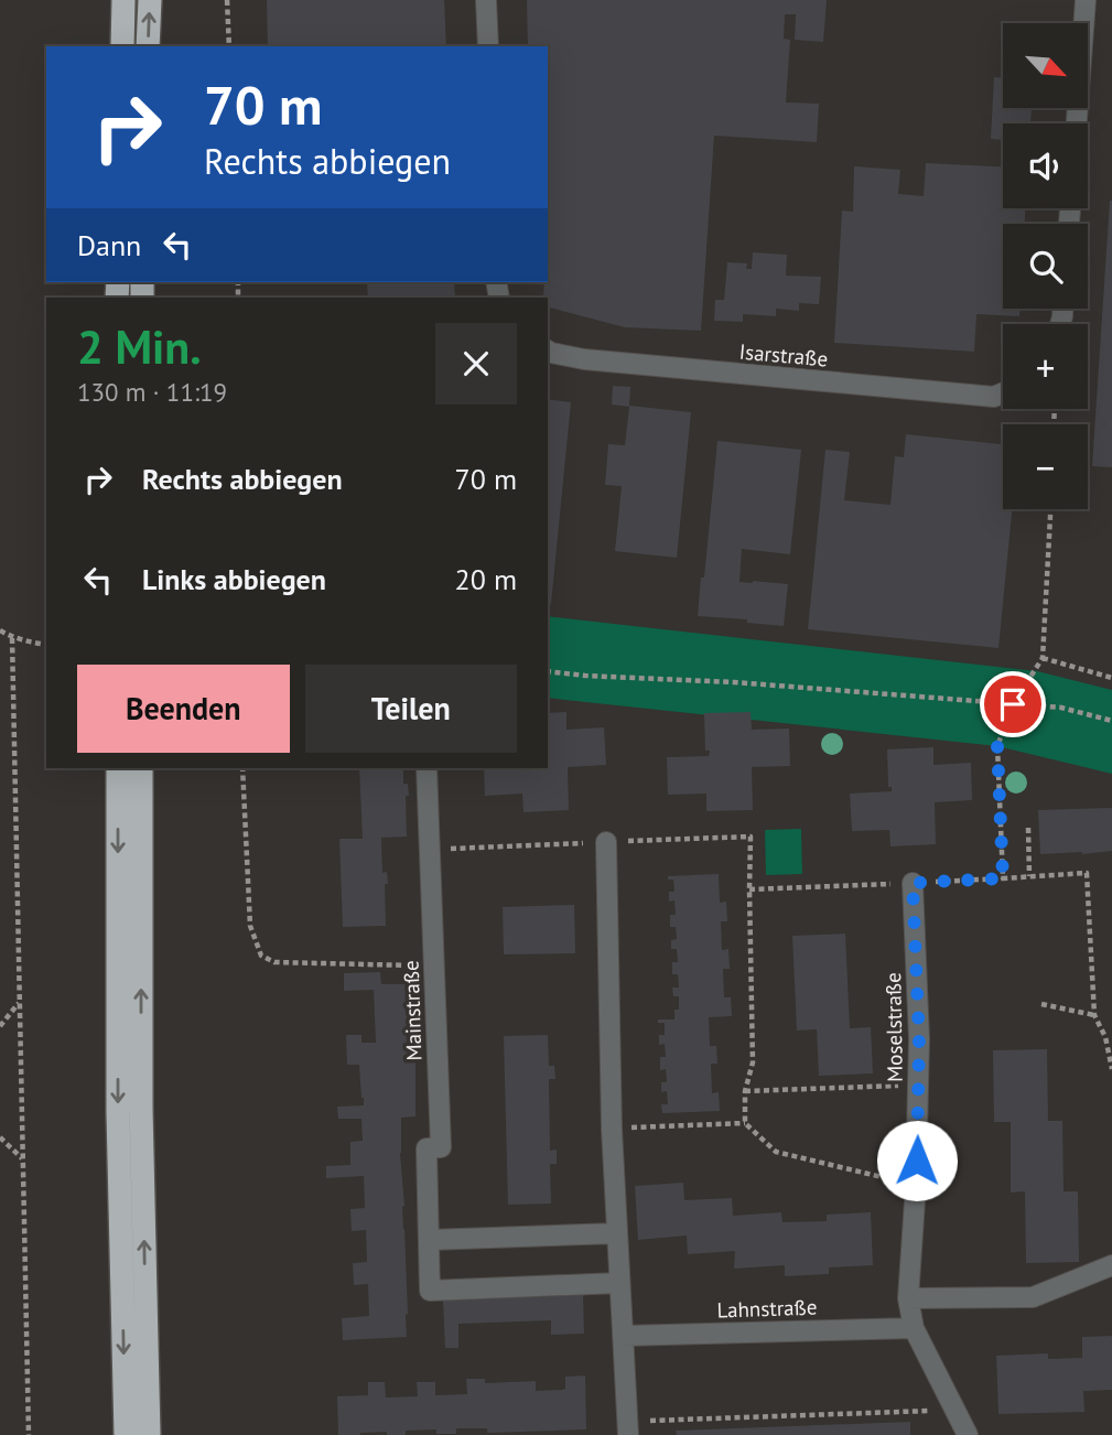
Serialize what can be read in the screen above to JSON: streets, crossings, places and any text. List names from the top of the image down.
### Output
{
  "streets": {
    "street": [
      "Isarstraße",
      "Mainstraße",
      "Moselstraße",
      "Lahnstraße"
    ]
  },
  "crossings": [
    ["Moselstraße", "Lahnstraße"]
  ],
  "north": "bottom right",
  "page": {
    "map_buttons": ["+", "−"],
    "turn": ["70 m", "Rechts abbiegen"],
    "then": "Dann",
    "heading": ["2 Min.", "130 m · 11:19"],
    "list": [
      {
        "name": "Rechts abbiegen",
        "value": "70 m"
      },
      {
        "name": "Links abbiegen",
        "value": "20 m"
      }
    ],
    "buttons": ["Beenden", "Teilen"]
  }
}
